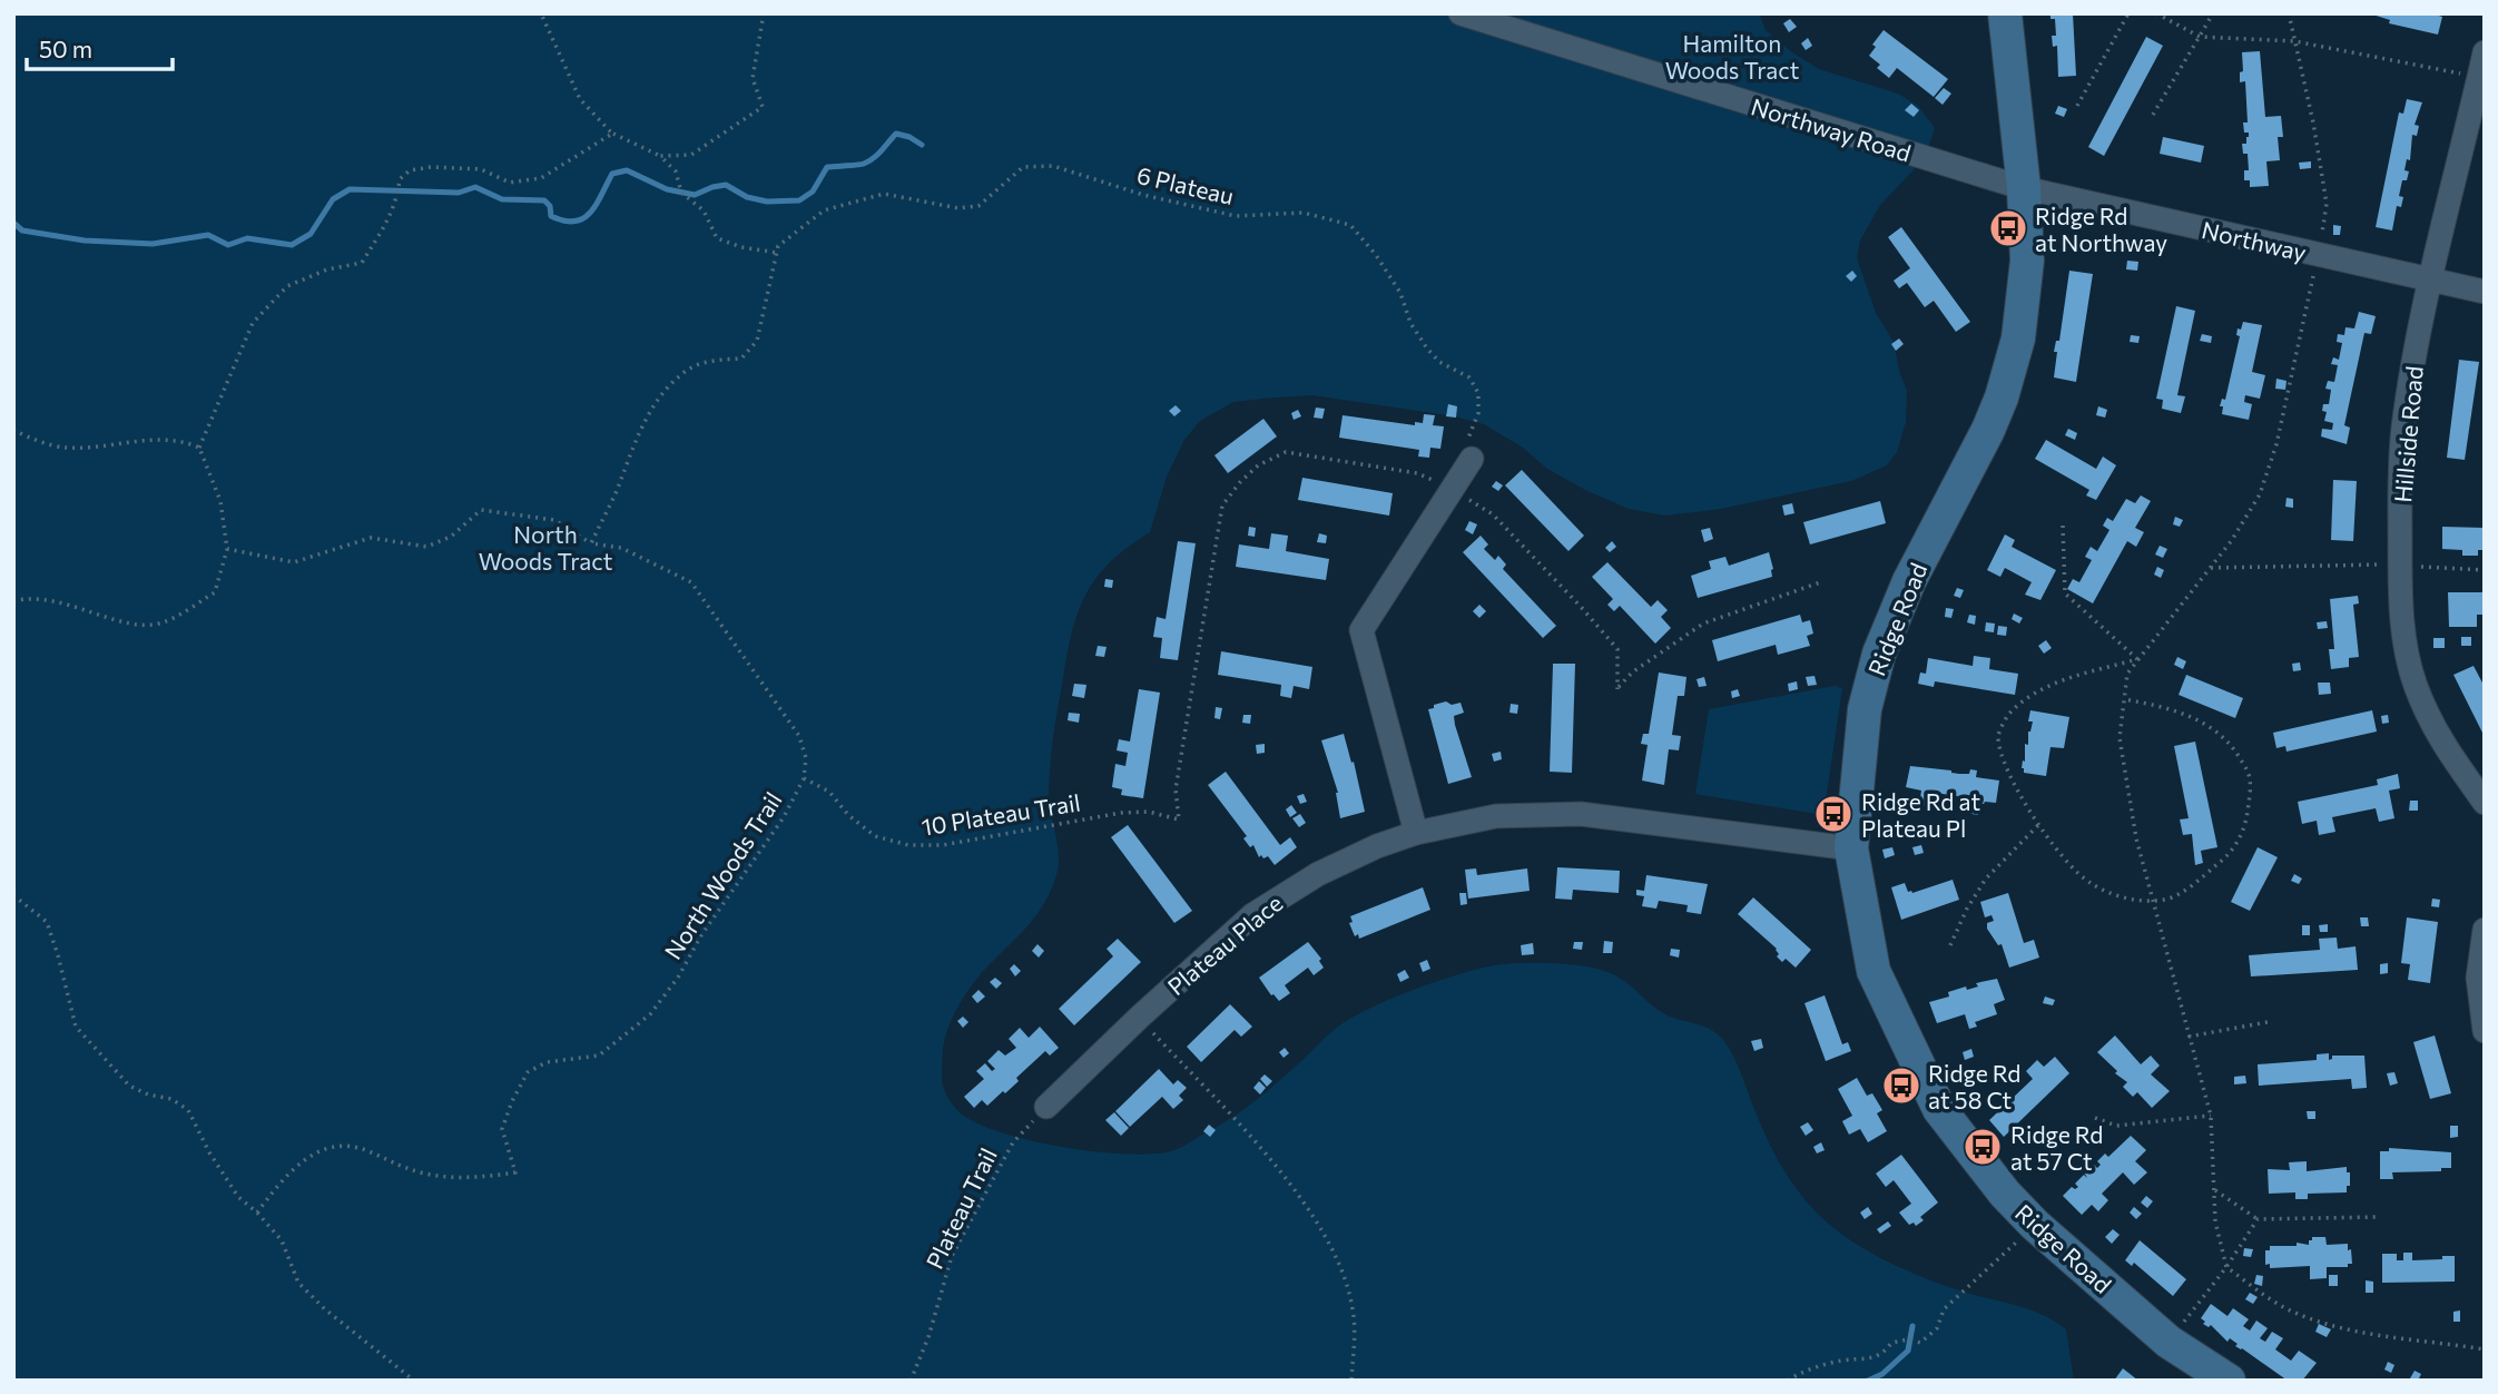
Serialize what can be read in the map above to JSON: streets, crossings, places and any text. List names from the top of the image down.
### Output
{
  "streets": {
    "street": [
      "Northway Road",
      "Northway",
      "Hillside Road",
      "Ridge Road",
      "Plateau Place"
    ],
    "path": [
      "6 Plateau",
      "10 Plateau Trail",
      "North Woods Trail",
      "Plateau Trail"
    ]
  },
  "crossings": [
    ["Northway Road", "Northway"],
    ["Northway Road", "Ridge Road"],
    ["Northway", "Hillside Road"],
    ["Northway", "Ridge Road"],
    ["Ridge Road", "Plateau Place"],
    ["10 Plateau Trail", "North Woods Trail"],
    ["Plateau Place", "Plateau Trail"]
  ],
  "parks": ["Hamilton Woods Tract", "North Woods Tract"],
  "places": {
    "bus stop": [
      "Ridge Rd at Northway",
      "Ridge Rd at Plateau Pl",
      "Ridge Rd at 58 Ct",
      "Ridge Rd at 57 Ct"
    ]
  },
  "scale_bar": "50 m"
}
